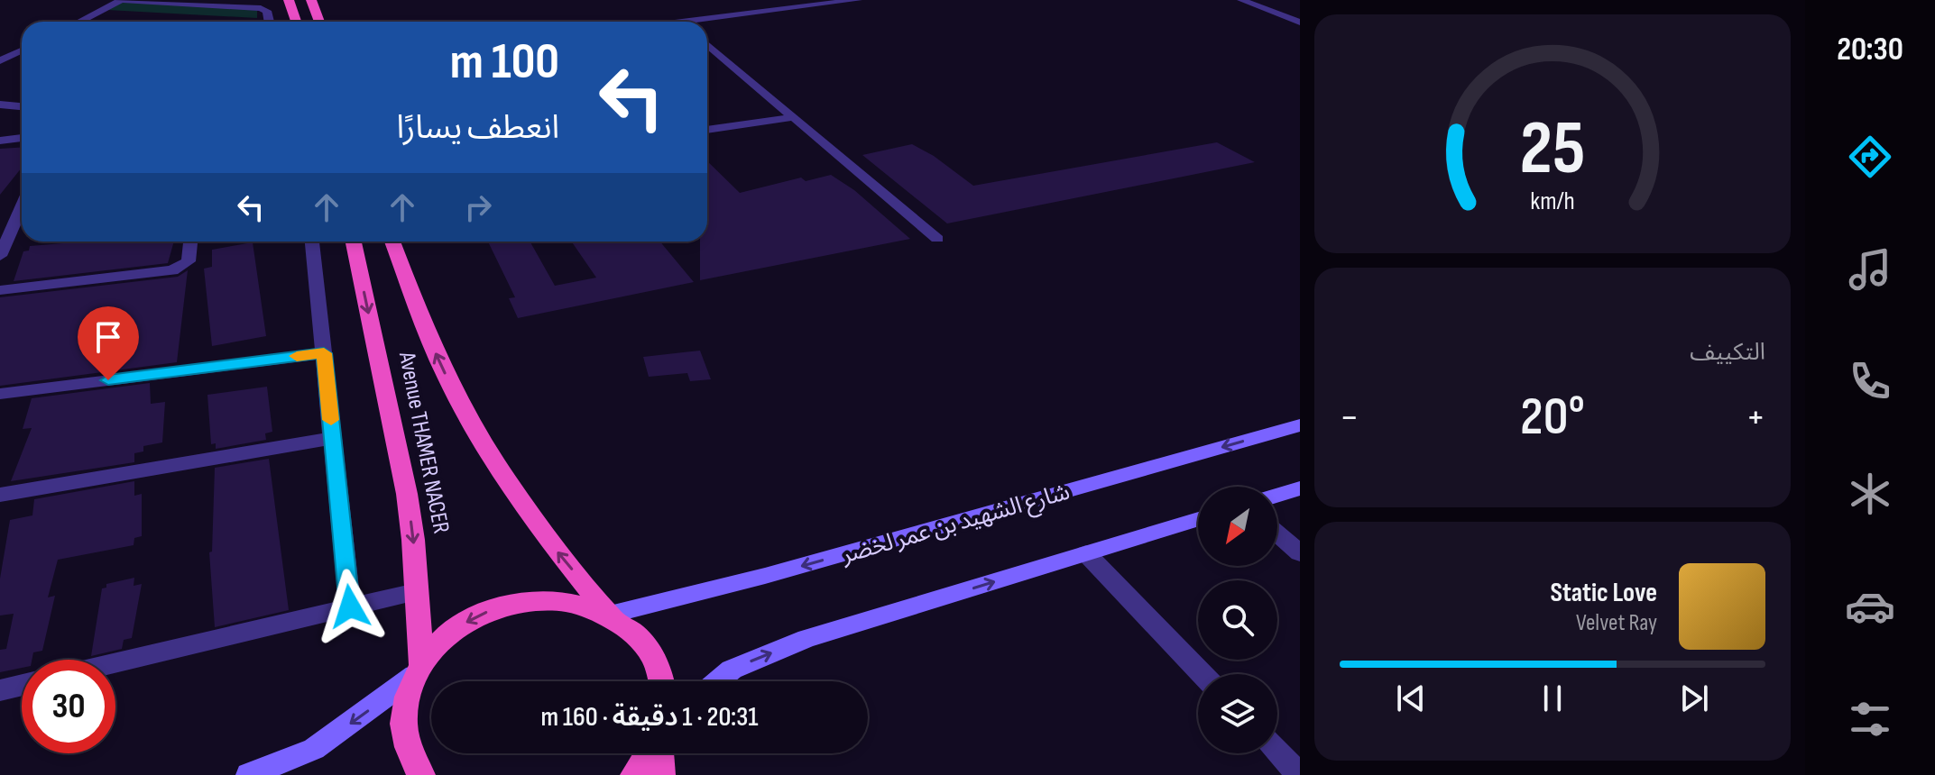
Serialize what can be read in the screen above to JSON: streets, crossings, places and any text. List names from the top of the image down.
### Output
{
  "streets": {
    "highway": ["Avenue THAMER NACER"],
    "main road": ["شارع الشهيد بن عمر لخضر"]
  },
  "crossings": [
    ["Avenue THAMER NACER", "شارع الشهيد بن عمر لخضر"]
  ],
  "north": "bottom left",
  "page": {
    "tabs": "20:30",
    "turn": ["100 m", "انعطف يسارًا"],
    "tile": "التكييف",
    "heat": ["−", "20°", "+"],
    "song": ["Static Love", "Velvet Ray"],
    "limit": "30",
    "trip": "20:31 · 1 دقيقة · 160 m",
    "gauge": ["25", "km/h"]
  }
}
